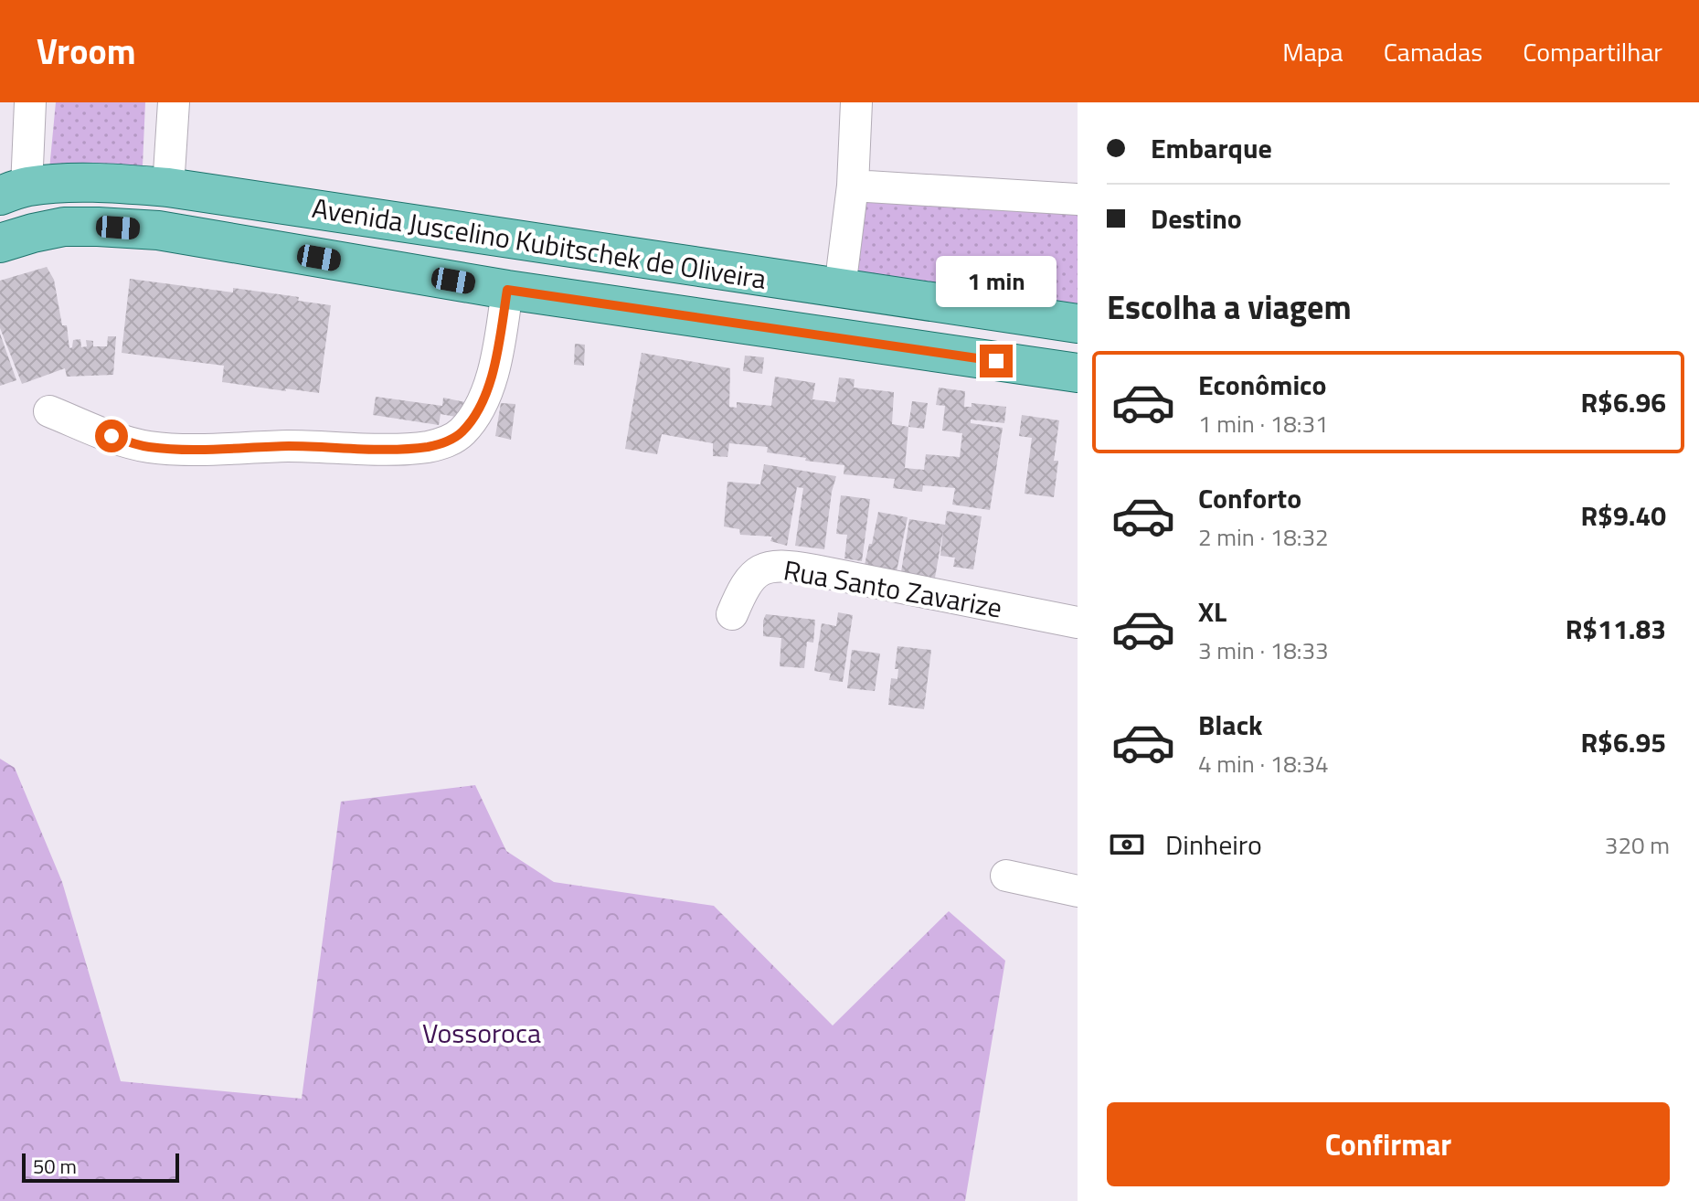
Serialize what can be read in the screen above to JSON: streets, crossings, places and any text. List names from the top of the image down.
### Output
{
  "streets": {
    "main road": ["Avenida Juscelino Kubitschek de Oliveira"],
    "street": ["Rua Santo Zavarize"]
  },
  "parks": ["Vossoroca"],
  "scale_bar": "50 m",
  "page": {
    "header": "Vroom",
    "nav": ["Mapa", "Camadas", "Compartilhar"],
    "banner": ["Embarque", "Destino"],
    "bubble": "1 min",
    "heading": "Escolha a viagem",
    "list": [
      {
        "name": "Econômico",
        "note": "1 min · 18:31",
        "value": "R$6.96"
      },
      {
        "name": "Conforto",
        "note": "2 min · 18:32",
        "value": "R$9.40"
      },
      {
        "name": "XL",
        "note": "3 min · 18:33",
        "value": "R$11.83"
      },
      {
        "name": "Black",
        "note": "4 min · 18:34",
        "value": "R$6.95"
      }
    ],
    "pay": ["Dinheiro", "320 m"],
    "buttons": "Confirmar",
    "scale": "50 m"
  }
}
